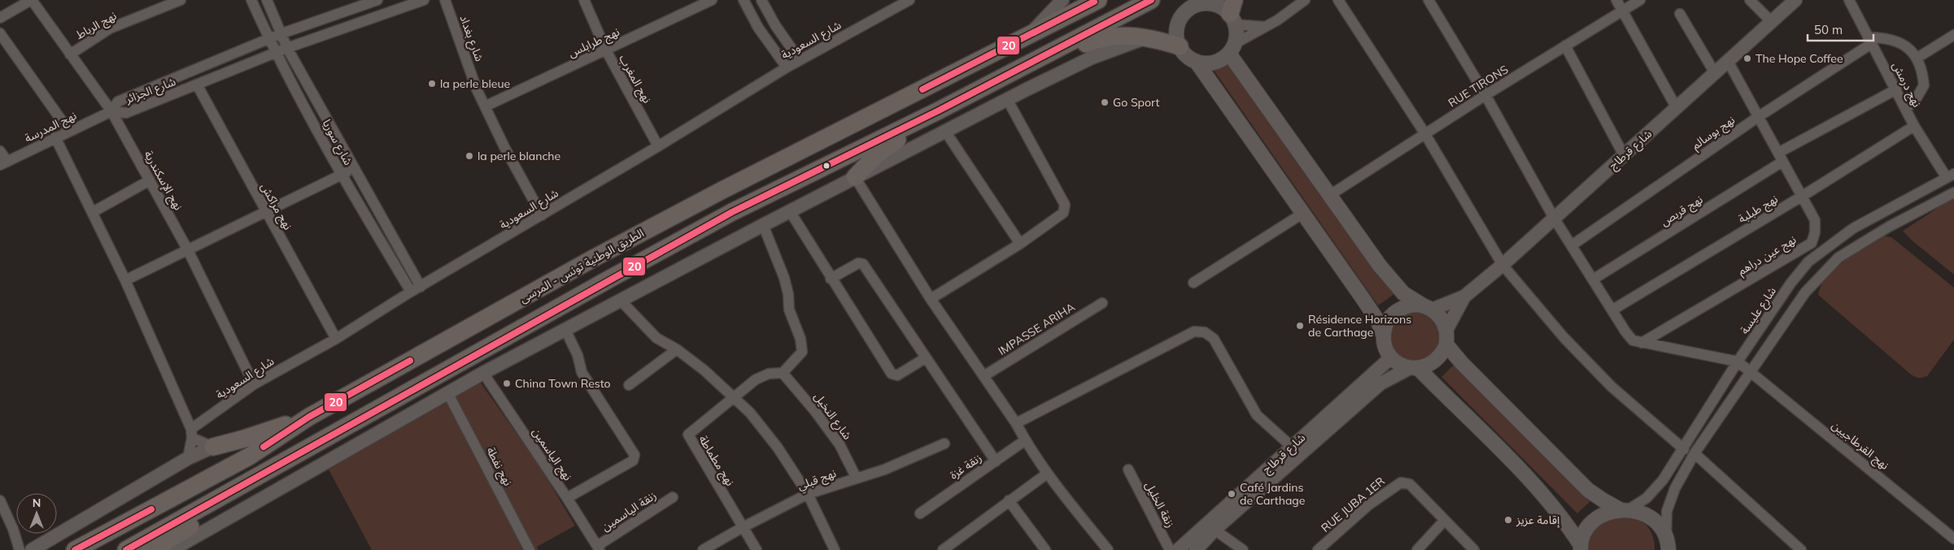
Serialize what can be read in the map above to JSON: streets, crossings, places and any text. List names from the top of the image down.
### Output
{
  "streets": {
    "highway": ["الطريق الوطنية تونس - المرسى"],
    "street": [
      "نهج الرباط",
      "شارع بغداد",
      "شارع السعودية",
      "نهج طرابلس",
      "نهج المغرب",
      "نهج درمش",
      "RUE TIRONS",
      "شارع الجزائر",
      "نهج المدرسة",
      "نهج بوسالم",
      "شارع سوريا",
      "شارع قرطاج",
      "نهج الإسكندرية",
      "نهج مراكش",
      "نهج طبلبة",
      "نهج قربص",
      "نهج عين دراهم",
      "شارع عليسة",
      "IMPASSE ARIHA",
      "شارع النخيل",
      "نهج القرطاجيين",
      "نهج الياسمين",
      "نهج مطماطة",
      "نهج نفطة",
      "زنقة غزة",
      "نهج قبلي",
      "زنقة الخليل",
      "RUE JUBA 1ER",
      "زنقة الياسمين"
    ]
  },
  "crossings": [
    ["نهج الرباط", "نهج الإسكندرية"],
    ["شارع بغداد", "شارع السعودية"],
    ["شارع بغداد", "نهج طرابلس"],
    ["شارع السعودية", "نهج المغرب"],
    ["شارع السعودية", "شارع سوريا"],
    ["شارع السعودية", "نهج الإسكندرية"],
    ["شارع السعودية", "نهج مراكش"],
    ["نهج طرابلس", "نهج المغرب"],
    ["نهج درمش", "نهج بوسالم"],
    ["نهج درمش", "نهج طبلبة"],
    ["نهج درمش", "نهج قربص"],
    ["نهج درمش", "شارع عليسة"],
    ["شارع الجزائر", "نهج المدرسة"],
    ["شارع الجزائر", "شارع سوريا"],
    ["شارع الجزائر", "نهج الإسكندرية"],
    ["شارع الجزائر", "نهج مراكش"],
    ["نهج المدرسة", "نهج الإسكندرية"],
    ["نهج بوسالم", "نهج عين دراهم"],
    ["شارع قرطاج", "نهج عين دراهم"],
    ["نهج طبلبة", "نهج عين دراهم"],
    ["نهج قربص", "نهج عين دراهم"],
    ["شارع عليسة", "نهج القرطاجيين"],
    ["شارع النخيل", "نهج قبلي"],
    ["نهج الياسمين", "زنقة الياسمين"],
    ["نهج مطماطة", "نهج قبلي"]
  ],
  "places": [
    "The Hope Coffee",
    "la perle bleue",
    "Go Sport",
    "la perle blanche",
    "Résidence Horizons de Carthage",
    "China Town Resto",
    "Café Jardins de Carthage",
    "إقامة عزيز"
  ],
  "lines": ["transit line 20"],
  "scale_bar": "50 m",
  "north": "top"
}
